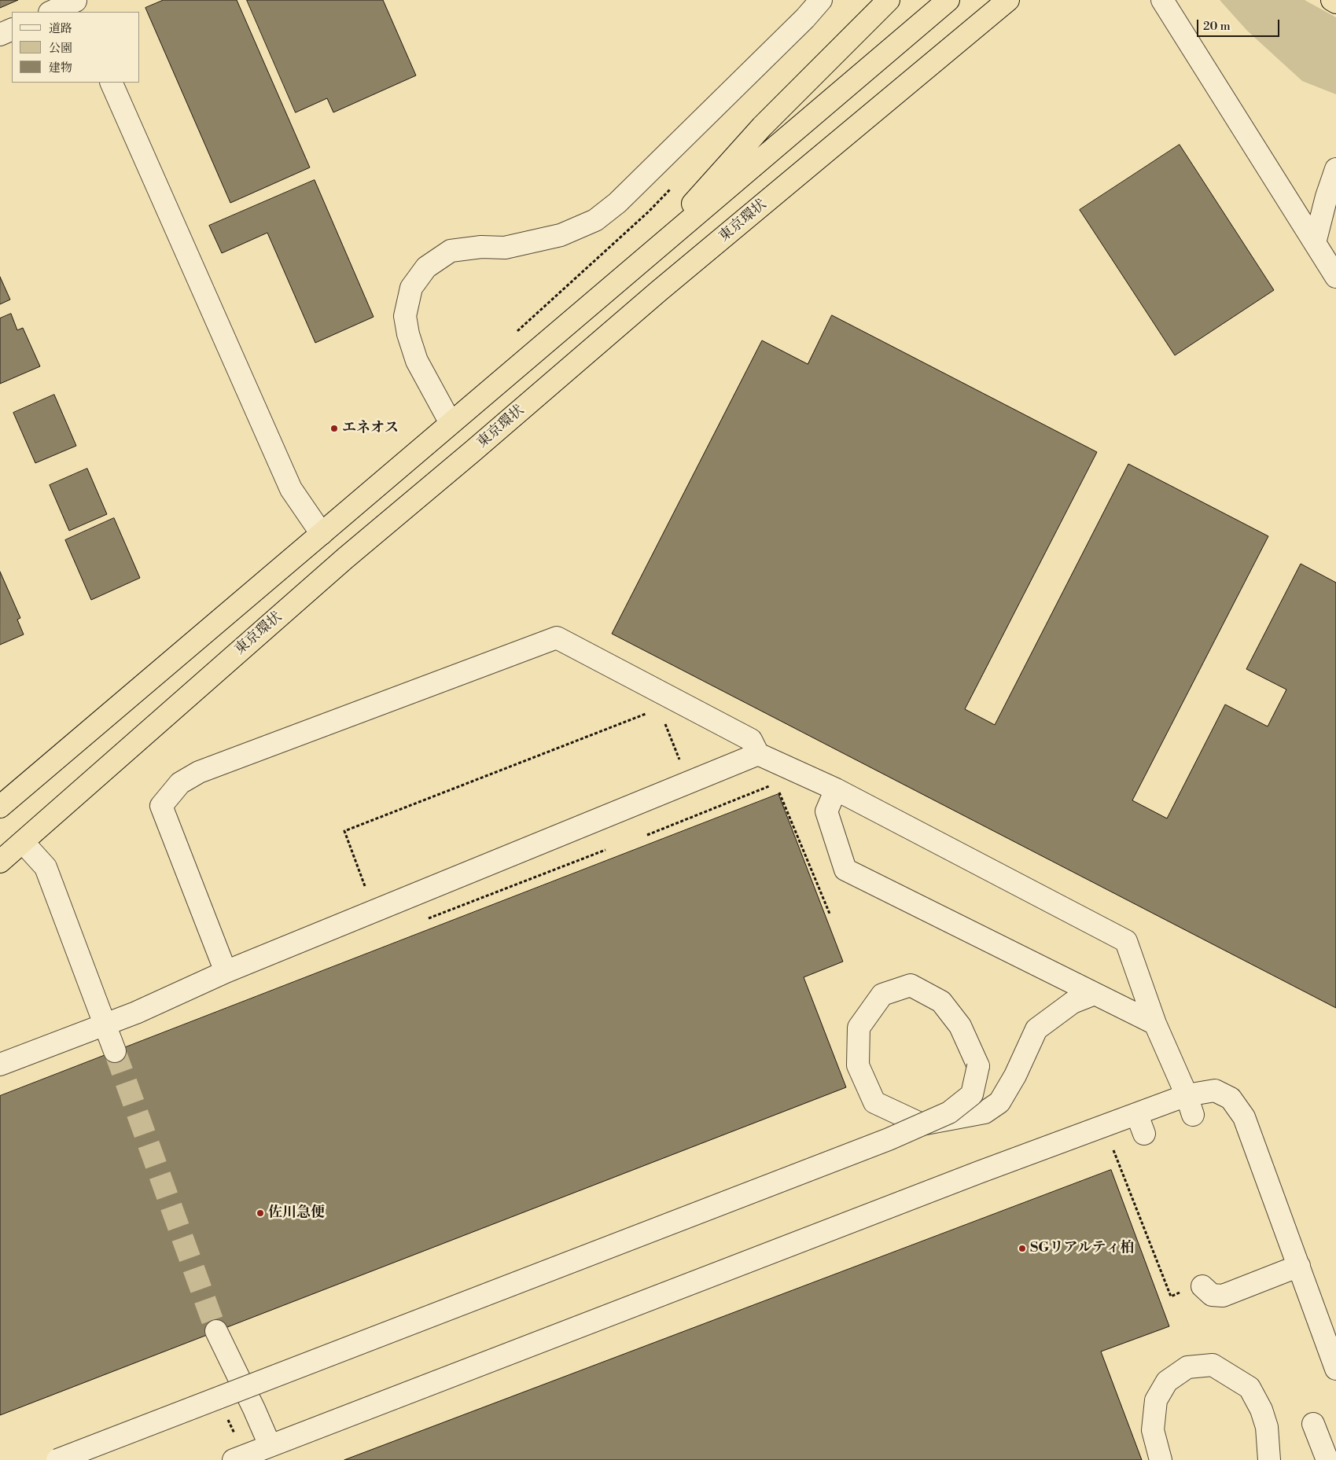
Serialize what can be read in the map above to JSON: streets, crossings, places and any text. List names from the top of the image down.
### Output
{
  "streets": {
    "highway": ["東京環状"]
  },
  "places": ["エネオス", "佐川急便", "SGリアルティ柏"],
  "legend": ["道路", "公園", "建物"],
  "scale_bar": "20 m"
}
